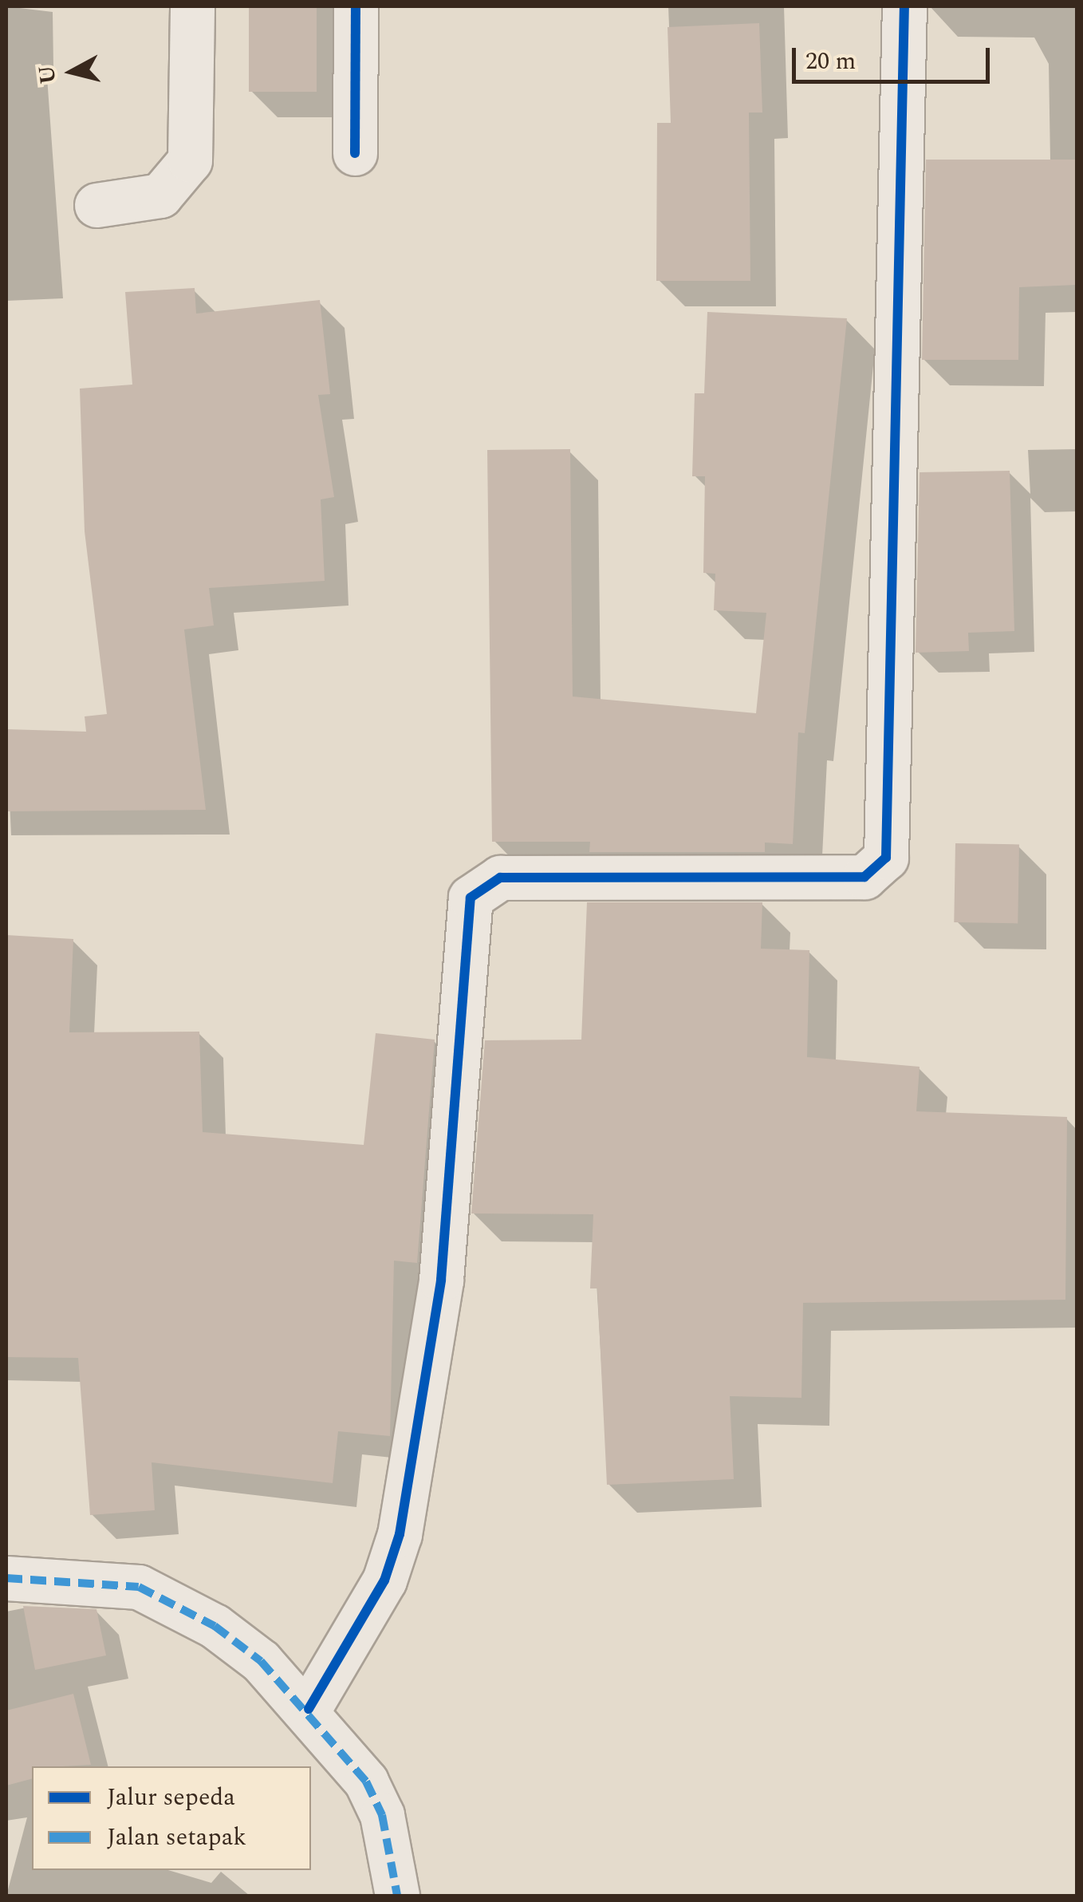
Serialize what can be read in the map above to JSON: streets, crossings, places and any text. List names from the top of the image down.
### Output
{
  "legend": ["Jalur sepeda", "Jalan setapak"],
  "scale_bar": "20 m",
  "north": "left"
}
